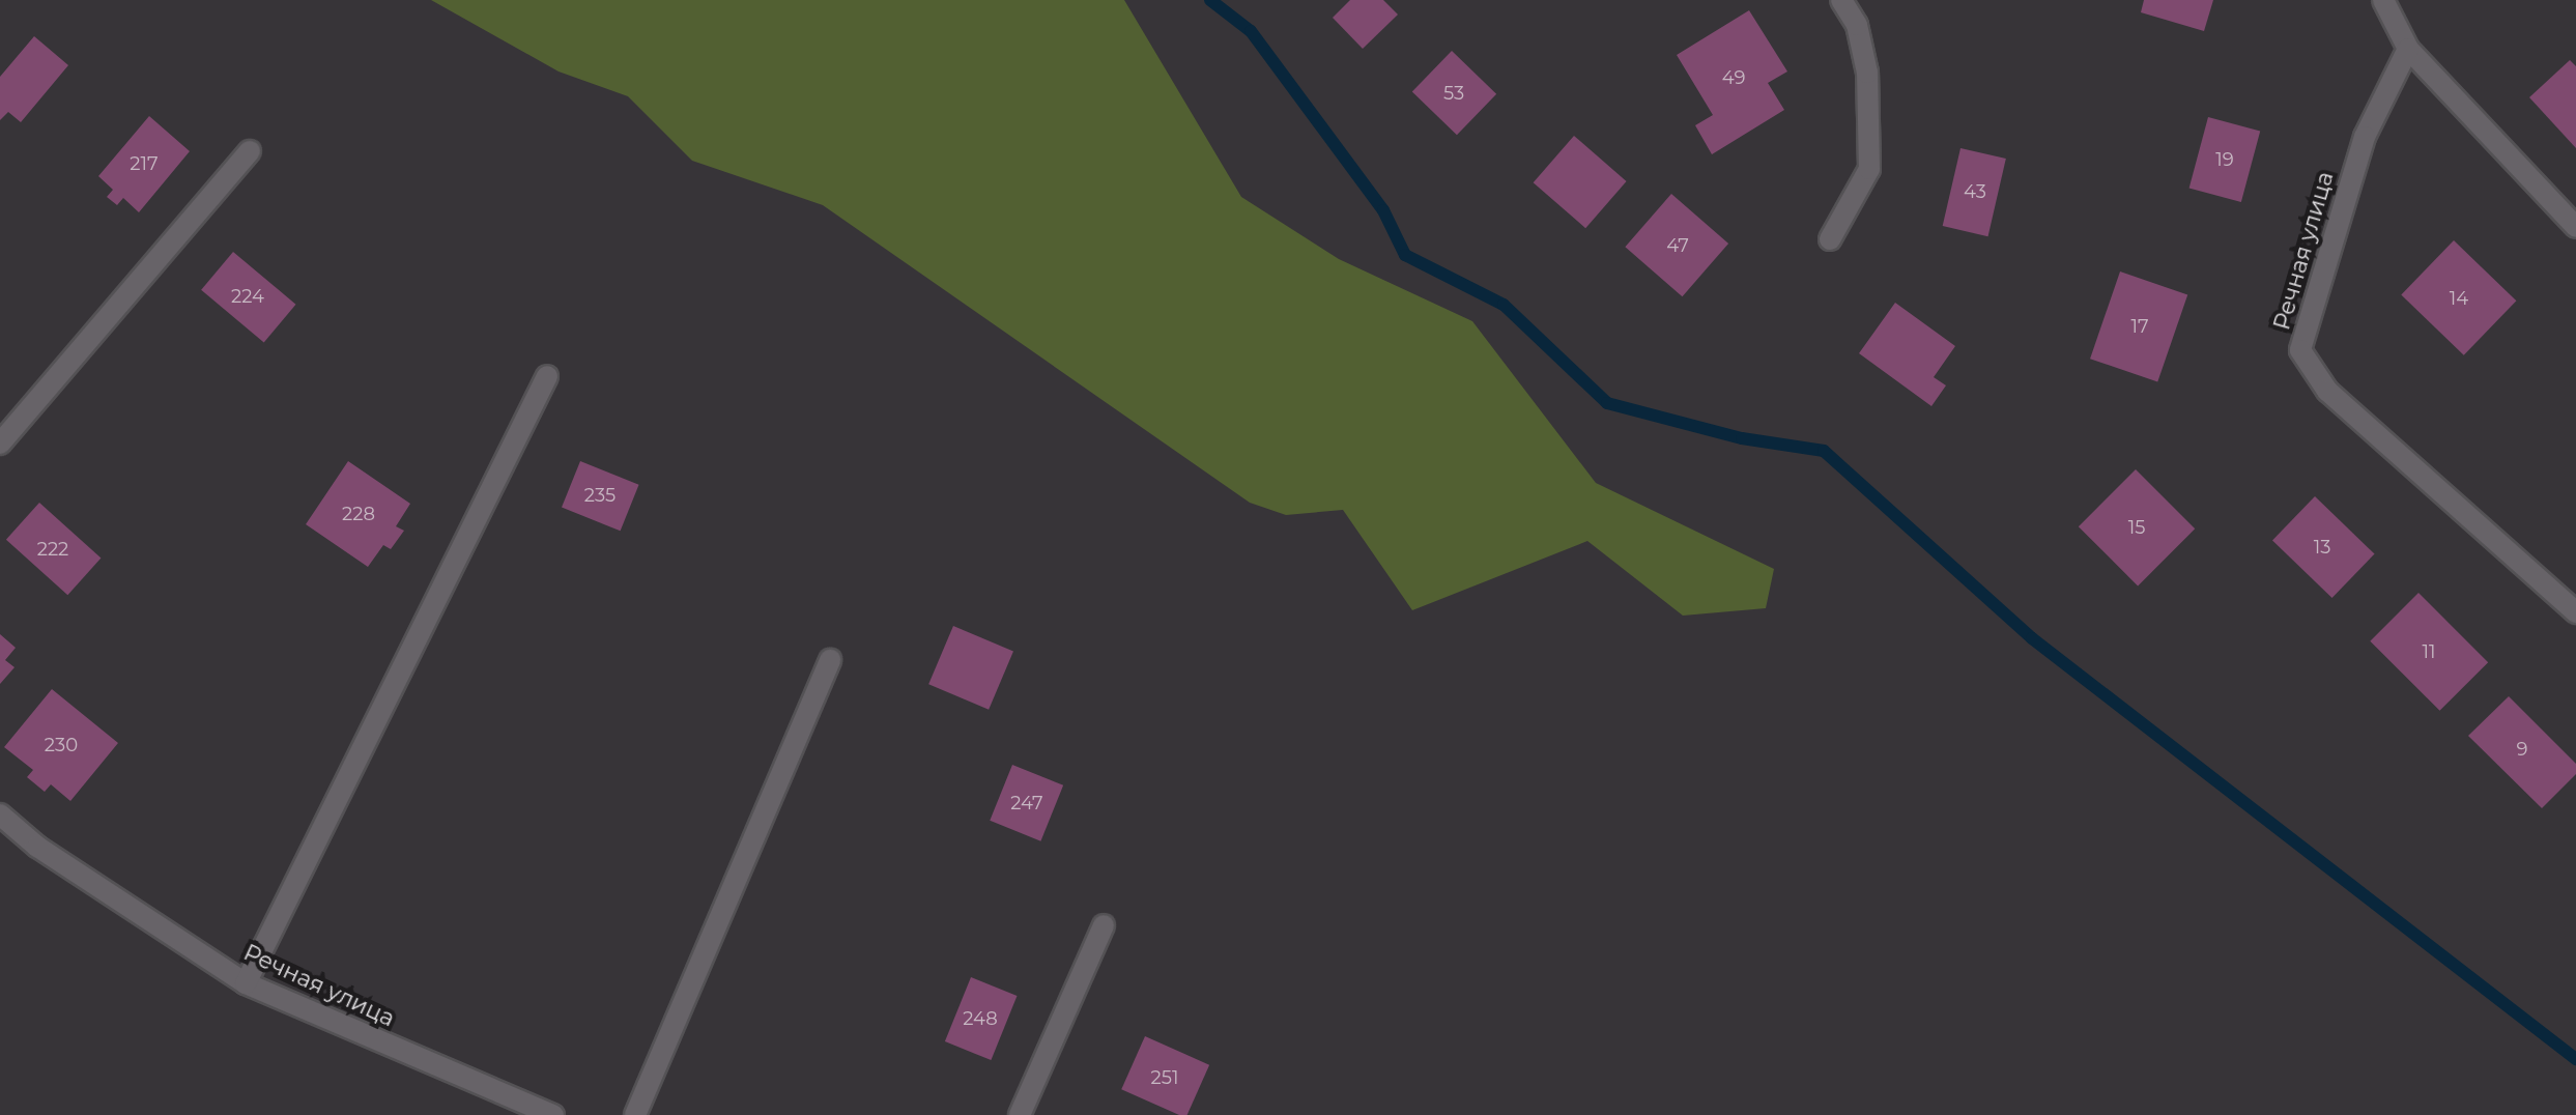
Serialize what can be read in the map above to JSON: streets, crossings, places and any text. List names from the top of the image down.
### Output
{
  "streets": {
    "street": ["Речная улица"]
  },
  "house_numbers": [
    "49",
    "53",
    "19",
    "217",
    "43",
    "47",
    "224",
    "14",
    "17",
    "235",
    "228",
    "15",
    "13",
    "222",
    "11",
    "230",
    "9",
    "247",
    "248",
    "251"
  ]
}
